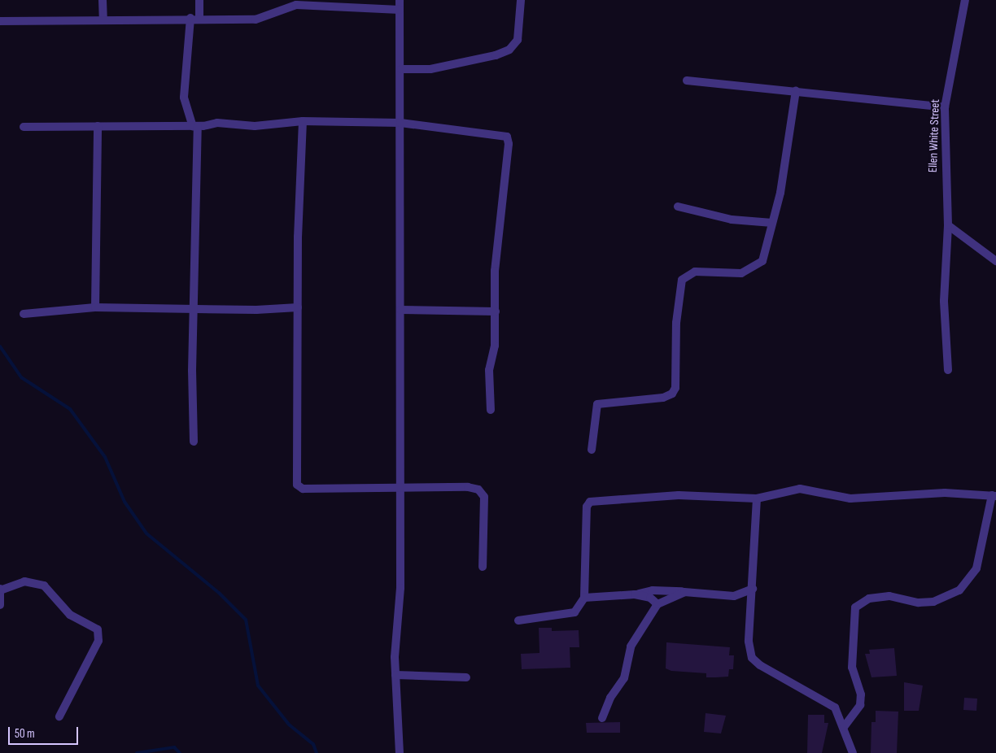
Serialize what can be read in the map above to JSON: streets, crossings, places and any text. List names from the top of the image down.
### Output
{
  "streets": {
    "street": ["Ellen White Street"]
  },
  "scale_bar": "50 m"
}
